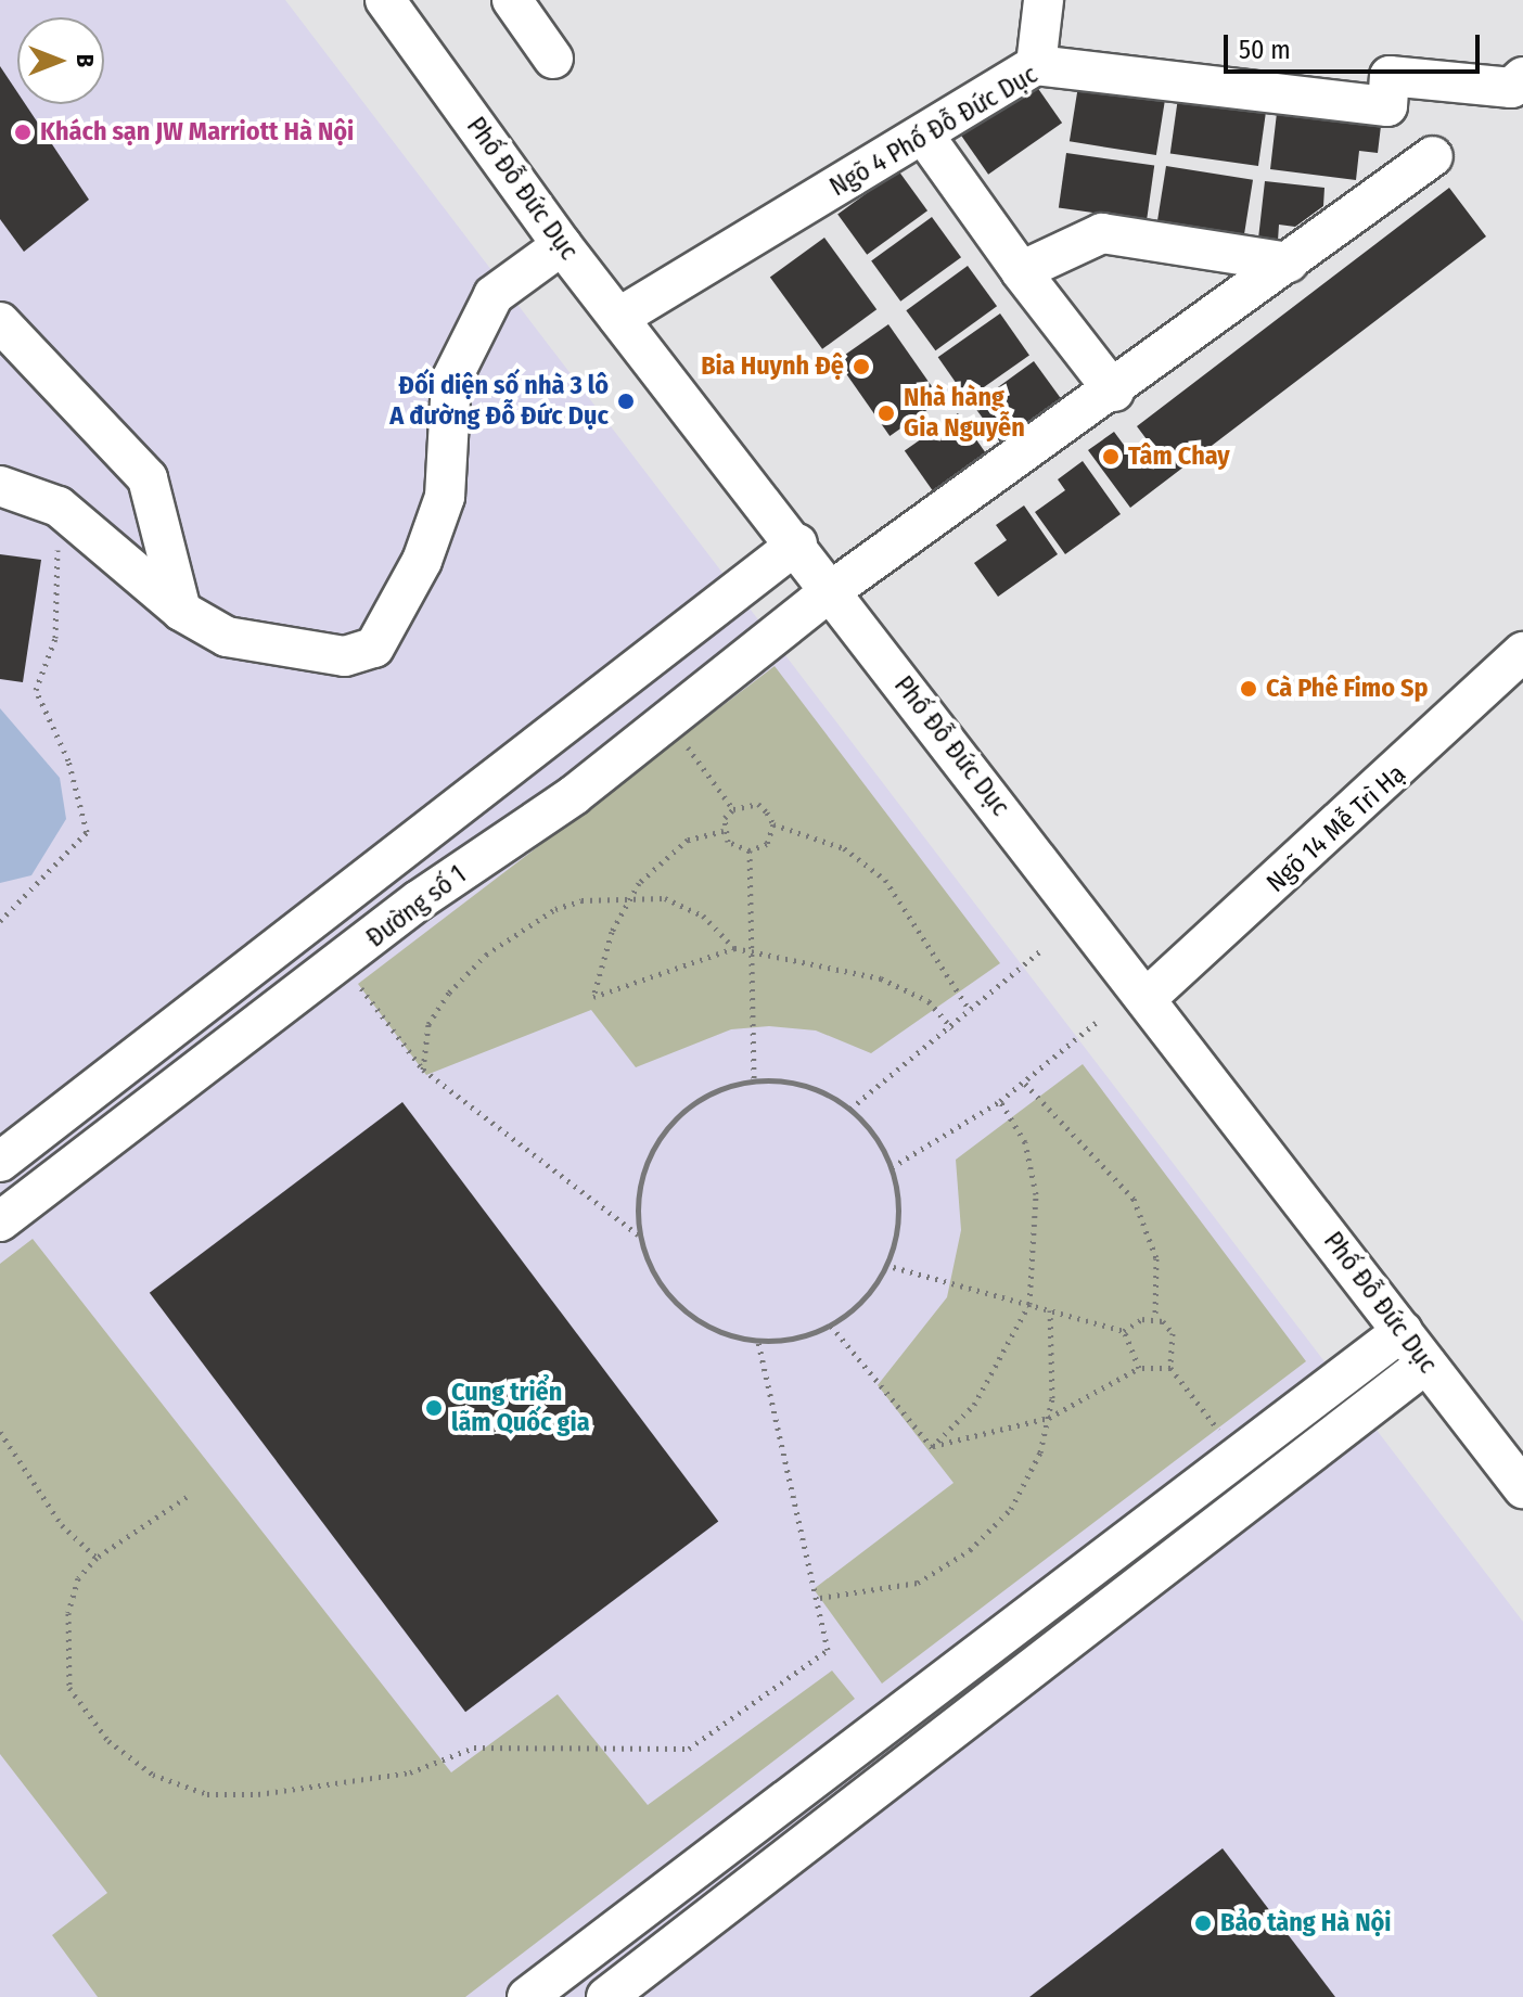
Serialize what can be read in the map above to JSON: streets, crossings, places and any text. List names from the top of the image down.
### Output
{
  "streets": {
    "street": [
      "Ngõ 4 Phố Đỗ Đức Dục",
      "Phố Đỗ Đức Dục",
      "Ngõ 14 Mễ Trì Hạ",
      "Đường số 1"
    ]
  },
  "crossings": [
    ["Ngõ 4 Phố Đỗ Đức Dục", "Phố Đỗ Đức Dục"],
    ["Phố Đỗ Đức Dục", "Ngõ 14 Mễ Trì Hạ"],
    ["Phố Đỗ Đức Dục", "Đường số 1"]
  ],
  "places": [
    "Khách sạn JW Marriott Hà Nội",
    "Bia Huynh Đệ",
    "Đối diện số nhà 3 lô A đường Đỗ Đức Dục",
    "Nhà hàng Gia Nguyễn",
    "Tâm Chay",
    "Cà Phê Fimo Sp",
    "Cung triển lãm Quốc gia",
    "Bảo tàng Hà Nội"
  ],
  "scale_bar": "50 m",
  "north": "right"
}
